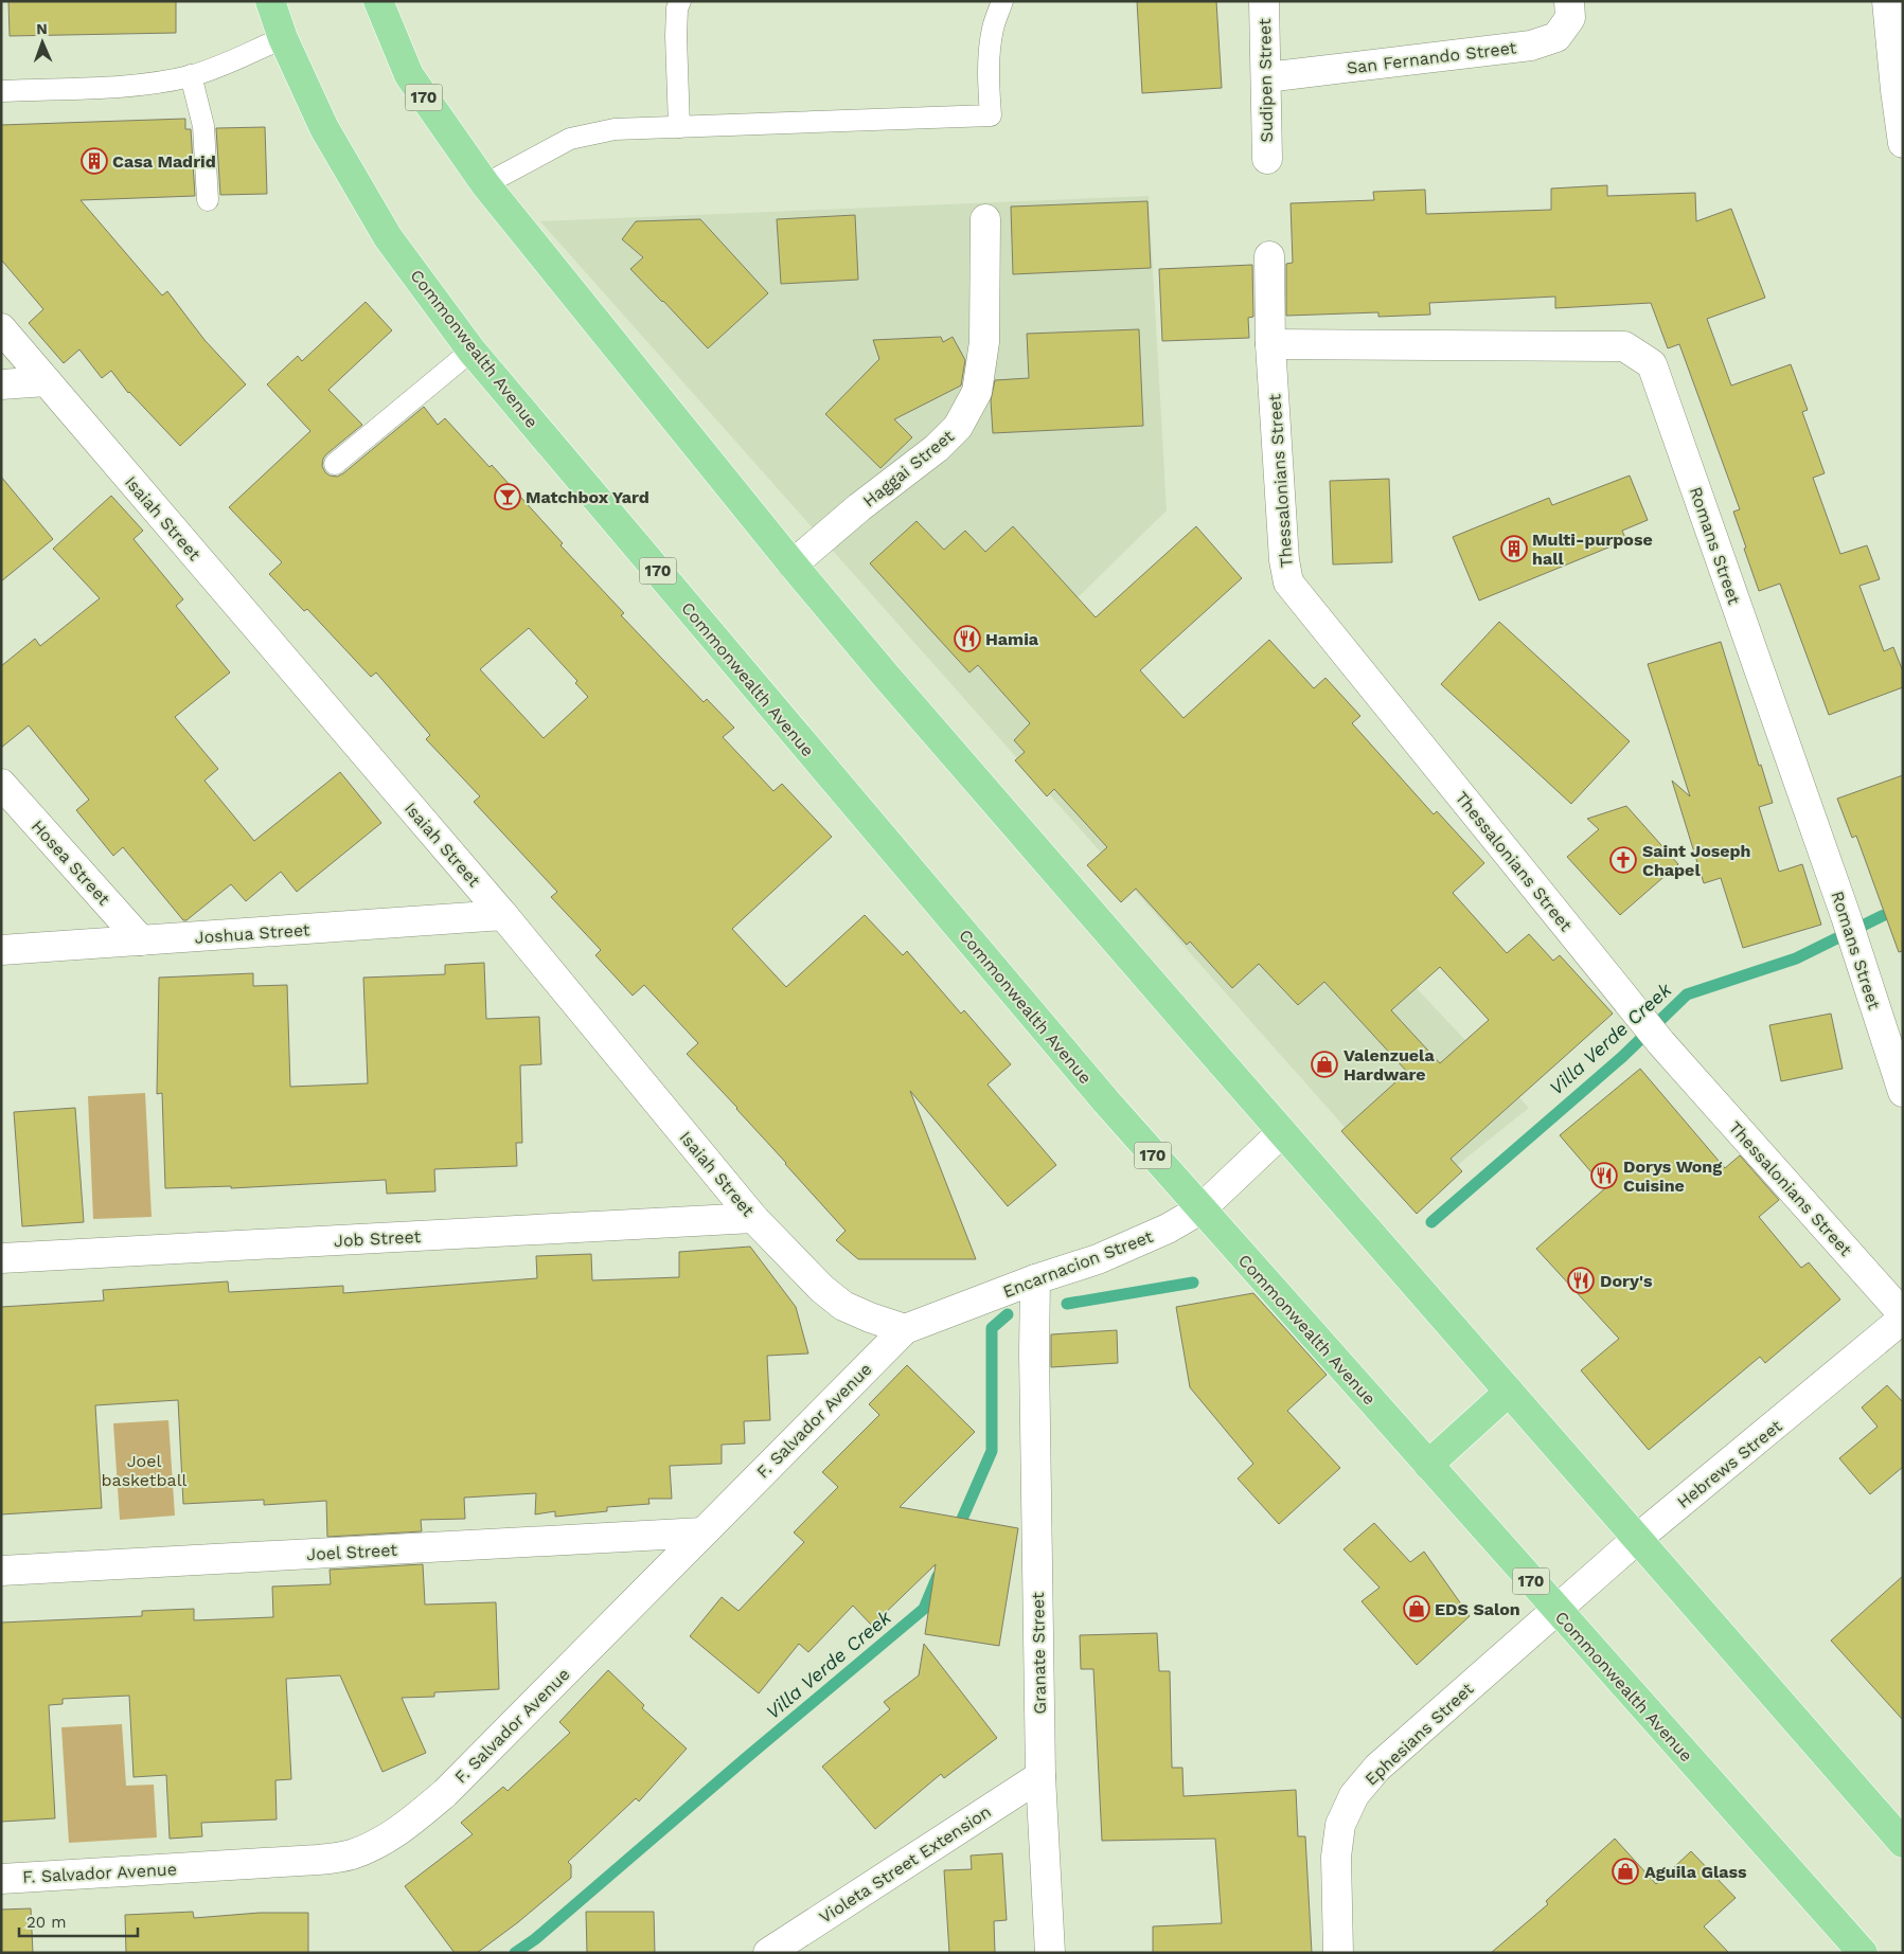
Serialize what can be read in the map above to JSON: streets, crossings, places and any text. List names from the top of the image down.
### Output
{
  "streets": {
    "main road": ["170", "Commonwealth Avenue"],
    "street": [
      "San Fernando Street",
      "Sudipen Street",
      "Haggai Street",
      "Thessalonians Street",
      "Isaiah Street",
      "Romans Street",
      "Hosea Street",
      "Joshua Street",
      "Job Street",
      "Encarnacion Street",
      "F. Salvador Avenue",
      "Hebrews Street",
      "Joel Street",
      "Granate Street",
      "Ephesians Street",
      "Violeta Street Extension"
    ]
  },
  "crossings": [
    ["San Fernando Street", "Sudipen Street"],
    ["170", "Haggai Street"],
    ["170", "Encarnacion Street"],
    ["170", "Hebrews Street"],
    ["Commonwealth Avenue", "Encarnacion Street"],
    ["Commonwealth Avenue", "Hebrews Street"],
    ["Commonwealth Avenue", "Ephesians Street"],
    ["Thessalonians Street", "Romans Street"],
    ["Isaiah Street", "Joshua Street"],
    ["Isaiah Street", "Job Street"],
    ["Isaiah Street", "Encarnacion Street"],
    ["Isaiah Street", "F. Salvador Avenue"],
    ["Hosea Street", "Joshua Street"],
    ["Encarnacion Street", "F. Salvador Avenue"],
    ["Encarnacion Street", "Granate Street"],
    ["F. Salvador Avenue", "Joel Street"],
    ["Hebrews Street", "Ephesians Street"],
    ["Granate Street", "Violeta Street Extension"]
  ],
  "water": ["Villa Verde Creek"],
  "parks": ["Joel basketball"],
  "places": {
    "building": ["Casa Madrid", "Multi-purpose hall"],
    "bar": ["Matchbox Yard"],
    "restaurant": ["Hamia", "Dorys Wong Cuisine", "Dory's"],
    "church": ["Saint Joseph Chapel"],
    "shop": ["Valenzuela Hardware", "EDS Salon", "Aguila Glass"]
  },
  "scale_bar": "20 m",
  "north": "top"
}
